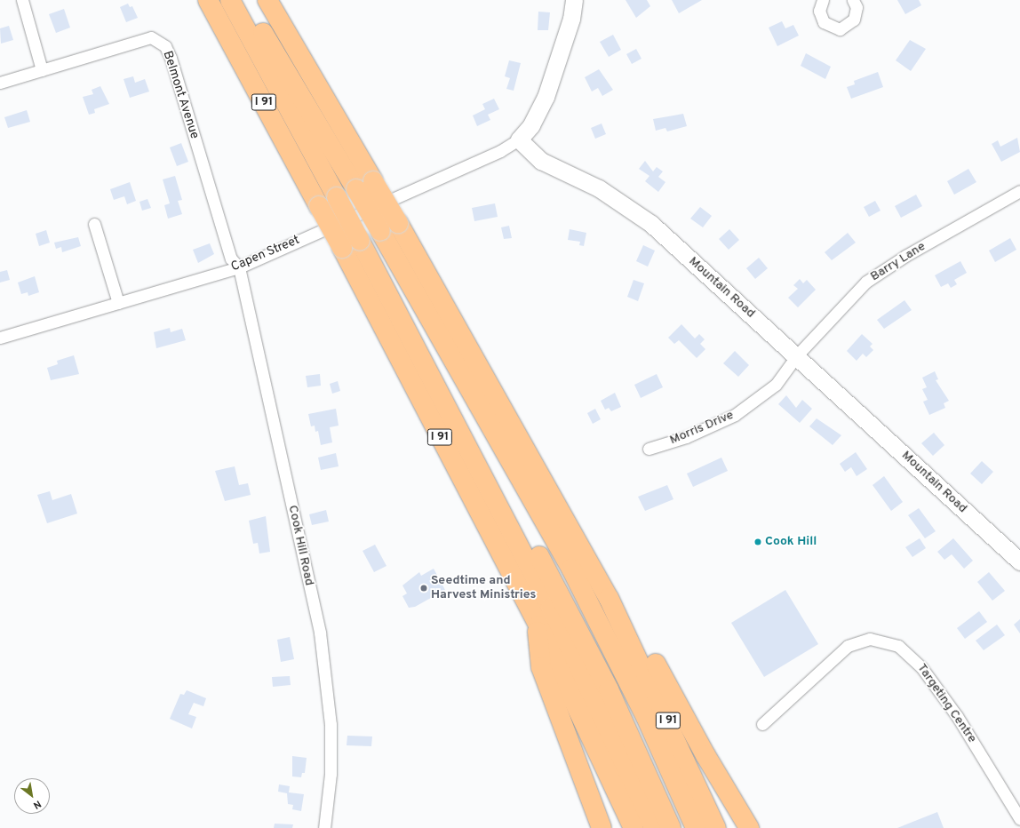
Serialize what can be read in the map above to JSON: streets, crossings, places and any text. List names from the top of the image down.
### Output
{
  "streets": {
    "highway": ["I 91"],
    "street": [
      "Belmont Avenue",
      "Capen Street",
      "Barry Lane",
      "Mountain Road",
      "Morris Drive",
      "Cook Hill Road",
      "Targeting Centre"
    ]
  },
  "crossings": [
    ["Belmont Avenue", "Capen Street"],
    ["Belmont Avenue", "Cook Hill Road"],
    ["Capen Street", "Mountain Road"],
    ["Capen Street", "Cook Hill Road"],
    ["Barry Lane", "Mountain Road"],
    ["Barry Lane", "Morris Drive"],
    ["Mountain Road", "Morris Drive"]
  ],
  "places": ["Cook Hill", "Seedtime and Harvest Ministries"],
  "north": "bottom right"
}
